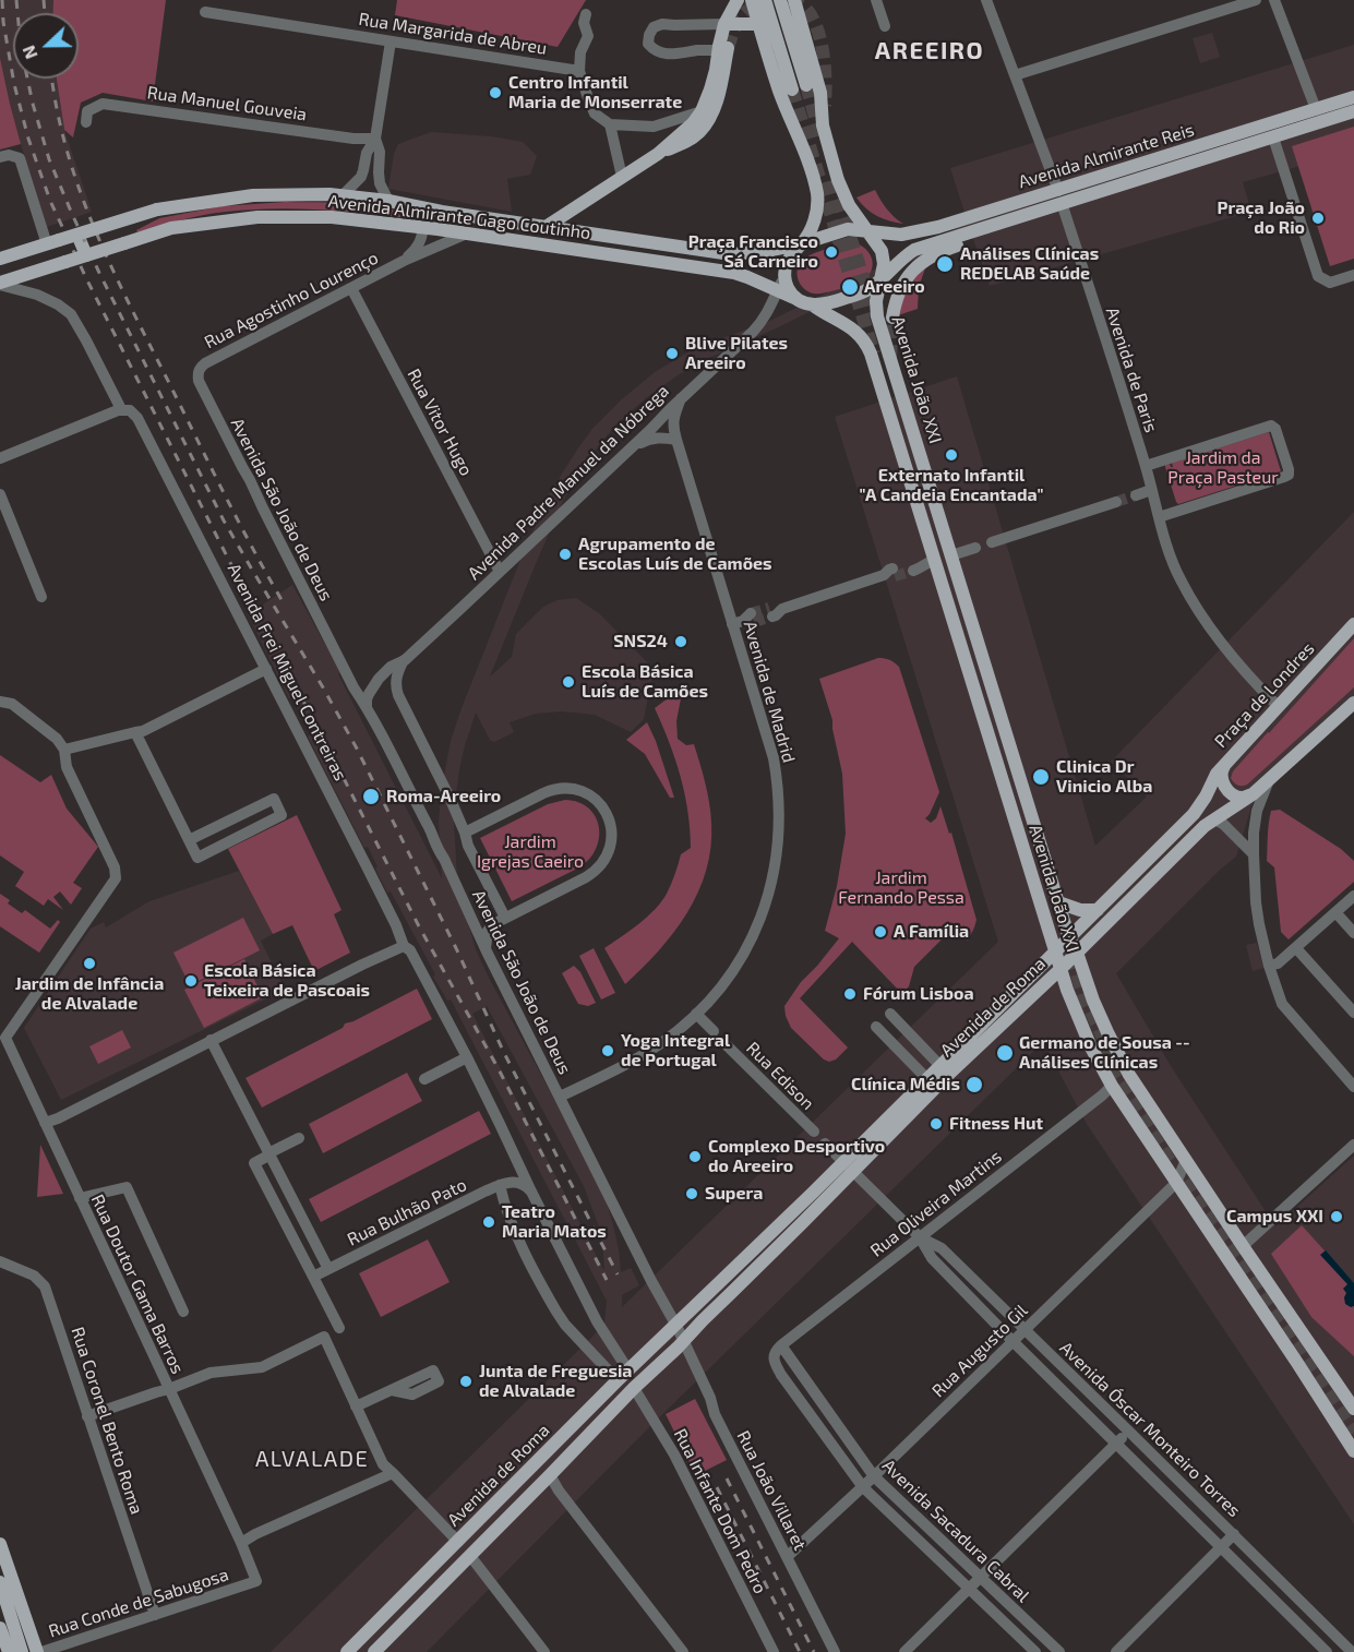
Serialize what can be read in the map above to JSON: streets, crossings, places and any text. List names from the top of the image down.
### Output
{
  "streets": {
    "main road": [
      "Avenida Almirante Reis",
      "Avenida Almirante Gago Coutinho",
      "Avenida João XXI",
      "Praça de Londres",
      "Avenida de Roma"
    ],
    "street": [
      "Rua Margarida de Abreu",
      "Rua Manuel Gouveia",
      "Rua Agostinho Lourenço",
      "Avenida de Paris",
      "Rua Vitor Hugo",
      "Avenida Padre Manuel da Nóbrega",
      "Avenida São João de Deus",
      "Avenida Frei Miguel Contreiras",
      "Avenida de Madrid",
      "Rua Edison",
      "Rua Oliveira Martins",
      "Rua Bulhão Pato",
      "Rua Doutor Gama Barros",
      "Rua Augusto Gil",
      "Rua Coronel Bento Roma",
      "Avenida Óscar Monteiro Torres",
      "Rua João Villaret",
      "Rua Infante Dom Pedro",
      "Avenida Sacadura Cabral",
      "Rua Conde de Sabugosa"
    ]
  },
  "crossings": [
    ["Avenida Almirante Reis", "Avenida Almirante Gago Coutinho"],
    ["Avenida Almirante Reis", "Avenida de Paris"],
    ["Avenida Almirante Reis", "Avenida João XXI"],
    ["Avenida Almirante Reis", "Avenida Padre Manuel da Nóbrega"],
    ["Avenida Almirante Gago Coutinho", "Rua Agostinho Lourenço"],
    ["Avenida Almirante Gago Coutinho", "Avenida João XXI"],
    ["Avenida Almirante Gago Coutinho", "Avenida Padre Manuel da Nóbrega"],
    ["Avenida Almirante Gago Coutinho", "Avenida Frei Miguel Contreiras"],
    ["Rua Agostinho Lourenço", "Rua Vitor Hugo"],
    ["Rua Agostinho Lourenço", "Avenida São João de Deus"],
    ["Avenida de Paris", "Praça de Londres"],
    ["Avenida João XXI", "Avenida Padre Manuel da Nóbrega"],
    ["Avenida João XXI", "Avenida de Roma"],
    ["Avenida João XXI", "Rua Oliveira Martins"],
    ["Avenida João XXI", "Rua Augusto Gil"],
    ["Rua Vitor Hugo", "Avenida Padre Manuel da Nóbrega"],
    ["Avenida Padre Manuel da Nóbrega", "Avenida São João de Deus"],
    ["Avenida Padre Manuel da Nóbrega", "Avenida de Madrid"],
    ["Avenida São João de Deus", "Avenida de Madrid"],
    ["Avenida São João de Deus", "Avenida de Roma"],
    ["Avenida Frei Miguel Contreiras", "Avenida de Roma"],
    ["Praça de Londres", "Avenida de Roma"],
    ["Avenida de Roma", "Avenida Óscar Monteiro Torres"],
    ["Avenida de Roma", "Rua João Villaret"],
    ["Avenida de Roma", "Rua Infante Dom Pedro"],
    ["Rua Oliveira Martins", "Avenida Óscar Monteiro Torres"],
    ["Rua Oliveira Martins", "Avenida Sacadura Cabral"],
    ["Rua Doutor Gama Barros", "Rua Conde de Sabugosa"],
    ["Rua Augusto Gil", "Avenida Óscar Monteiro Torres"],
    ["Rua Augusto Gil", "Rua João Villaret"],
    ["Rua Augusto Gil", "Avenida Sacadura Cabral"],
    ["Rua Coronel Bento Roma", "Rua Conde de Sabugosa"]
  ],
  "districts": ["AREEIRO", "ALVALADE"],
  "parks": ["Jardim da Praça Pasteur", "Jardim Igrejas Caeiro", "Jardim Fernando Pessa"],
  "places": [
    "Centro Infantil Maria de Monserrate",
    "Praça João do Rio",
    "Praça Francisco Sá Carneiro",
    "Análises Clínicas REDELAB Saúde",
    "Areeiro",
    "Blive Pilates Areeiro",
    "Externato Infantil \"A Candeia Encantada\"",
    "Agrupamento de Escolas Luís de Camões",
    "SNS24",
    "Escola Básica Luís de Camões",
    "Clinica Dr Vinicio Alba",
    "Roma-Areeiro",
    "A Família",
    "Jardim de Infância de Alvalade",
    "Escola Básica Teixeira de Pascoais",
    "Fórum Lisboa",
    "Yoga Integral de Portugal",
    "Germano de Sousa -- Análises Clínicas",
    "Clínica Médis",
    "Fitness Hut",
    "Complexo Desportivo do Areeiro",
    "Supera",
    "Campus XXI",
    "Teatro Maria Matos",
    "Junta de Freguesia de Alvalade"
  ],
  "north": "left"
}
